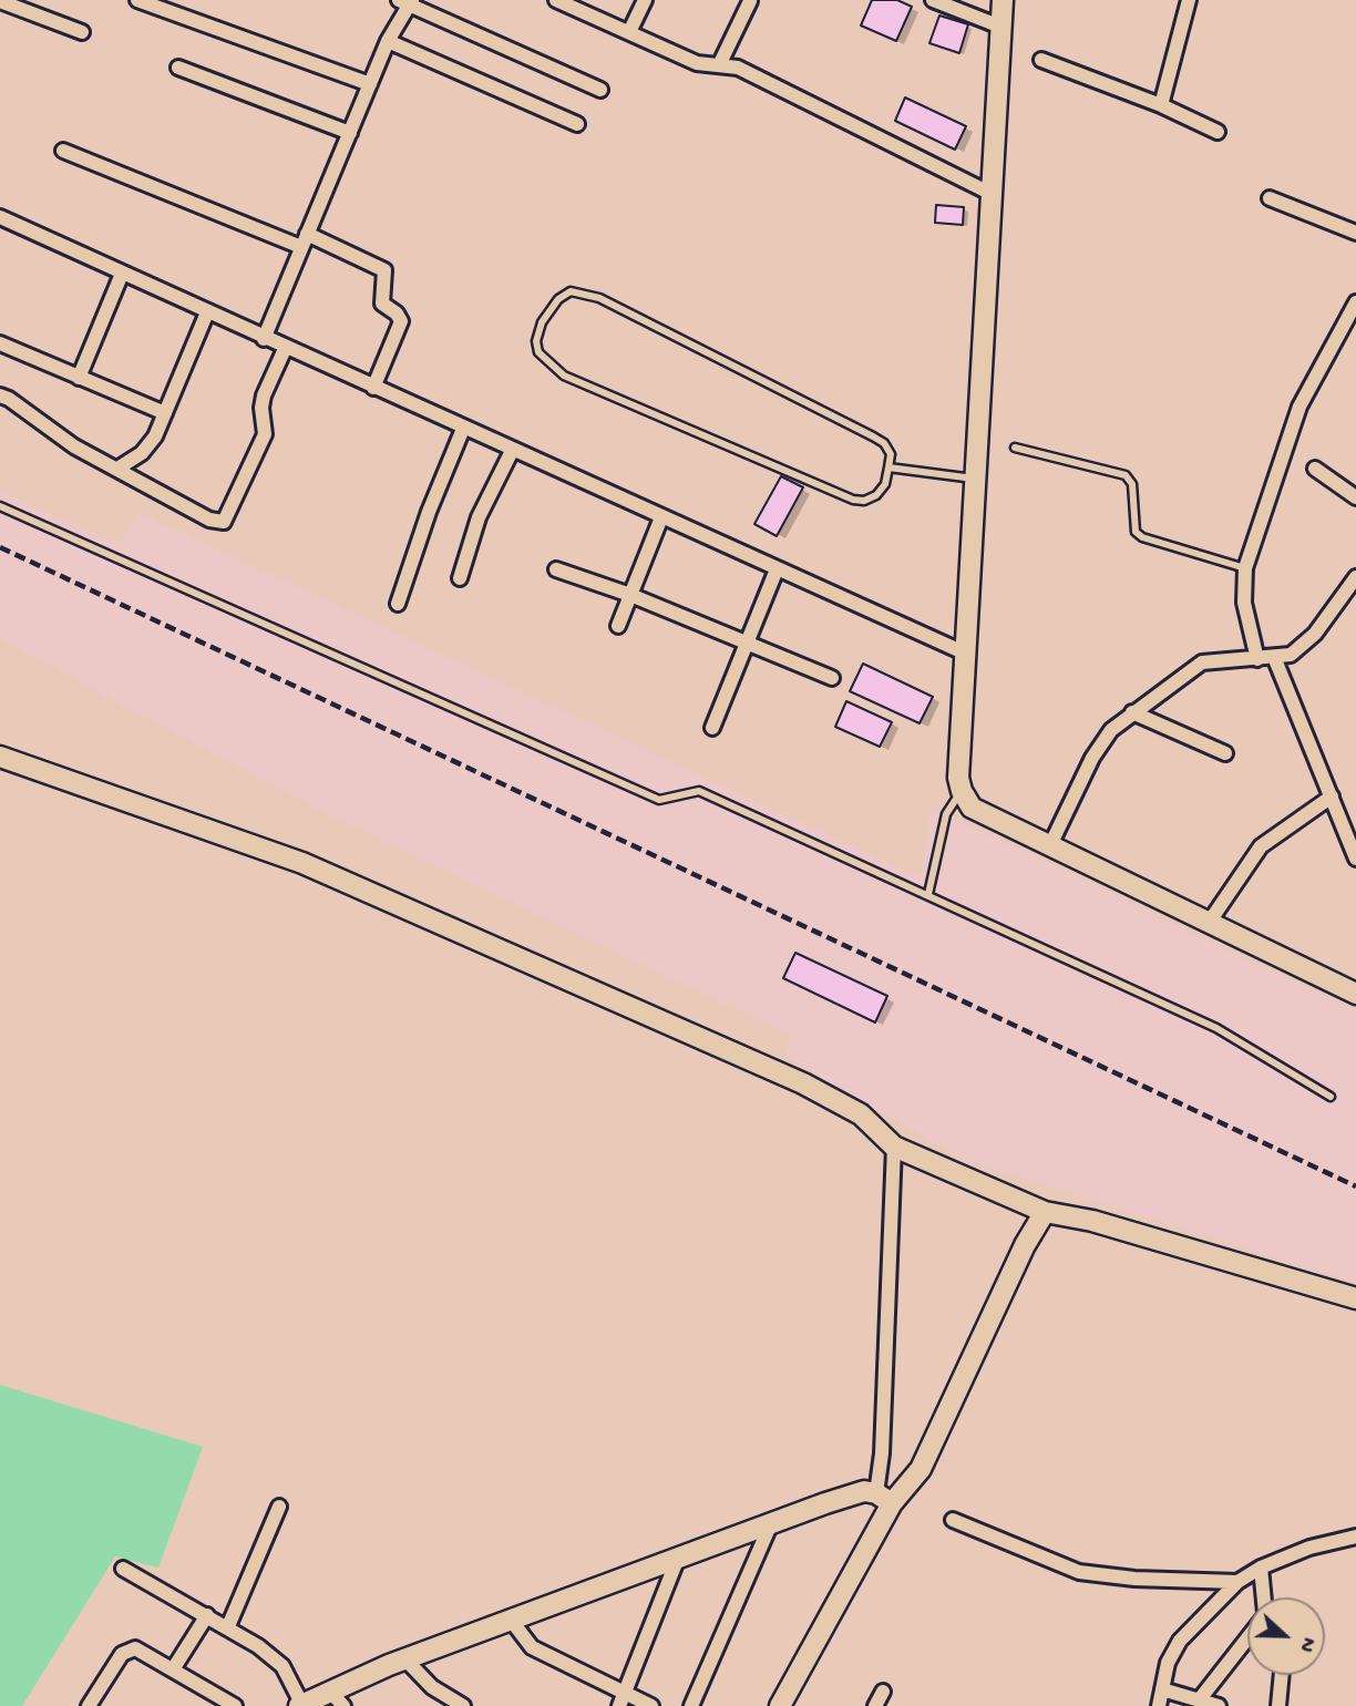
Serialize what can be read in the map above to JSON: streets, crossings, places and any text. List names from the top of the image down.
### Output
{
  "north": "right"
}
